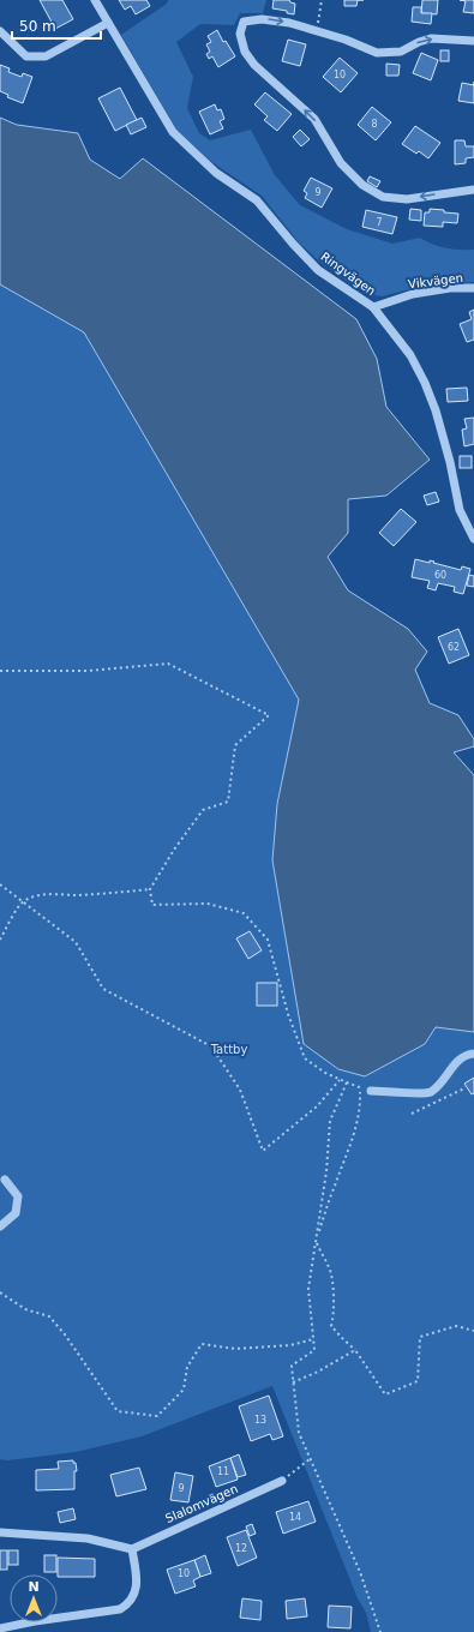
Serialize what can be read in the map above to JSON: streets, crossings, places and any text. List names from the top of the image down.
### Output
{
  "streets": {
    "street": ["Ringvägen", "Vikvägen", "Slalomvägen"]
  },
  "crossings": [
    ["Ringvägen", "Vikvägen"]
  ],
  "parks": ["Tattby"],
  "house_numbers": [
    "10",
    "8",
    "9",
    "7",
    "60",
    "62",
    "13",
    "11",
    "9",
    "14",
    "12",
    "10"
  ],
  "scale_bar": "50 m",
  "north": "top"
}
